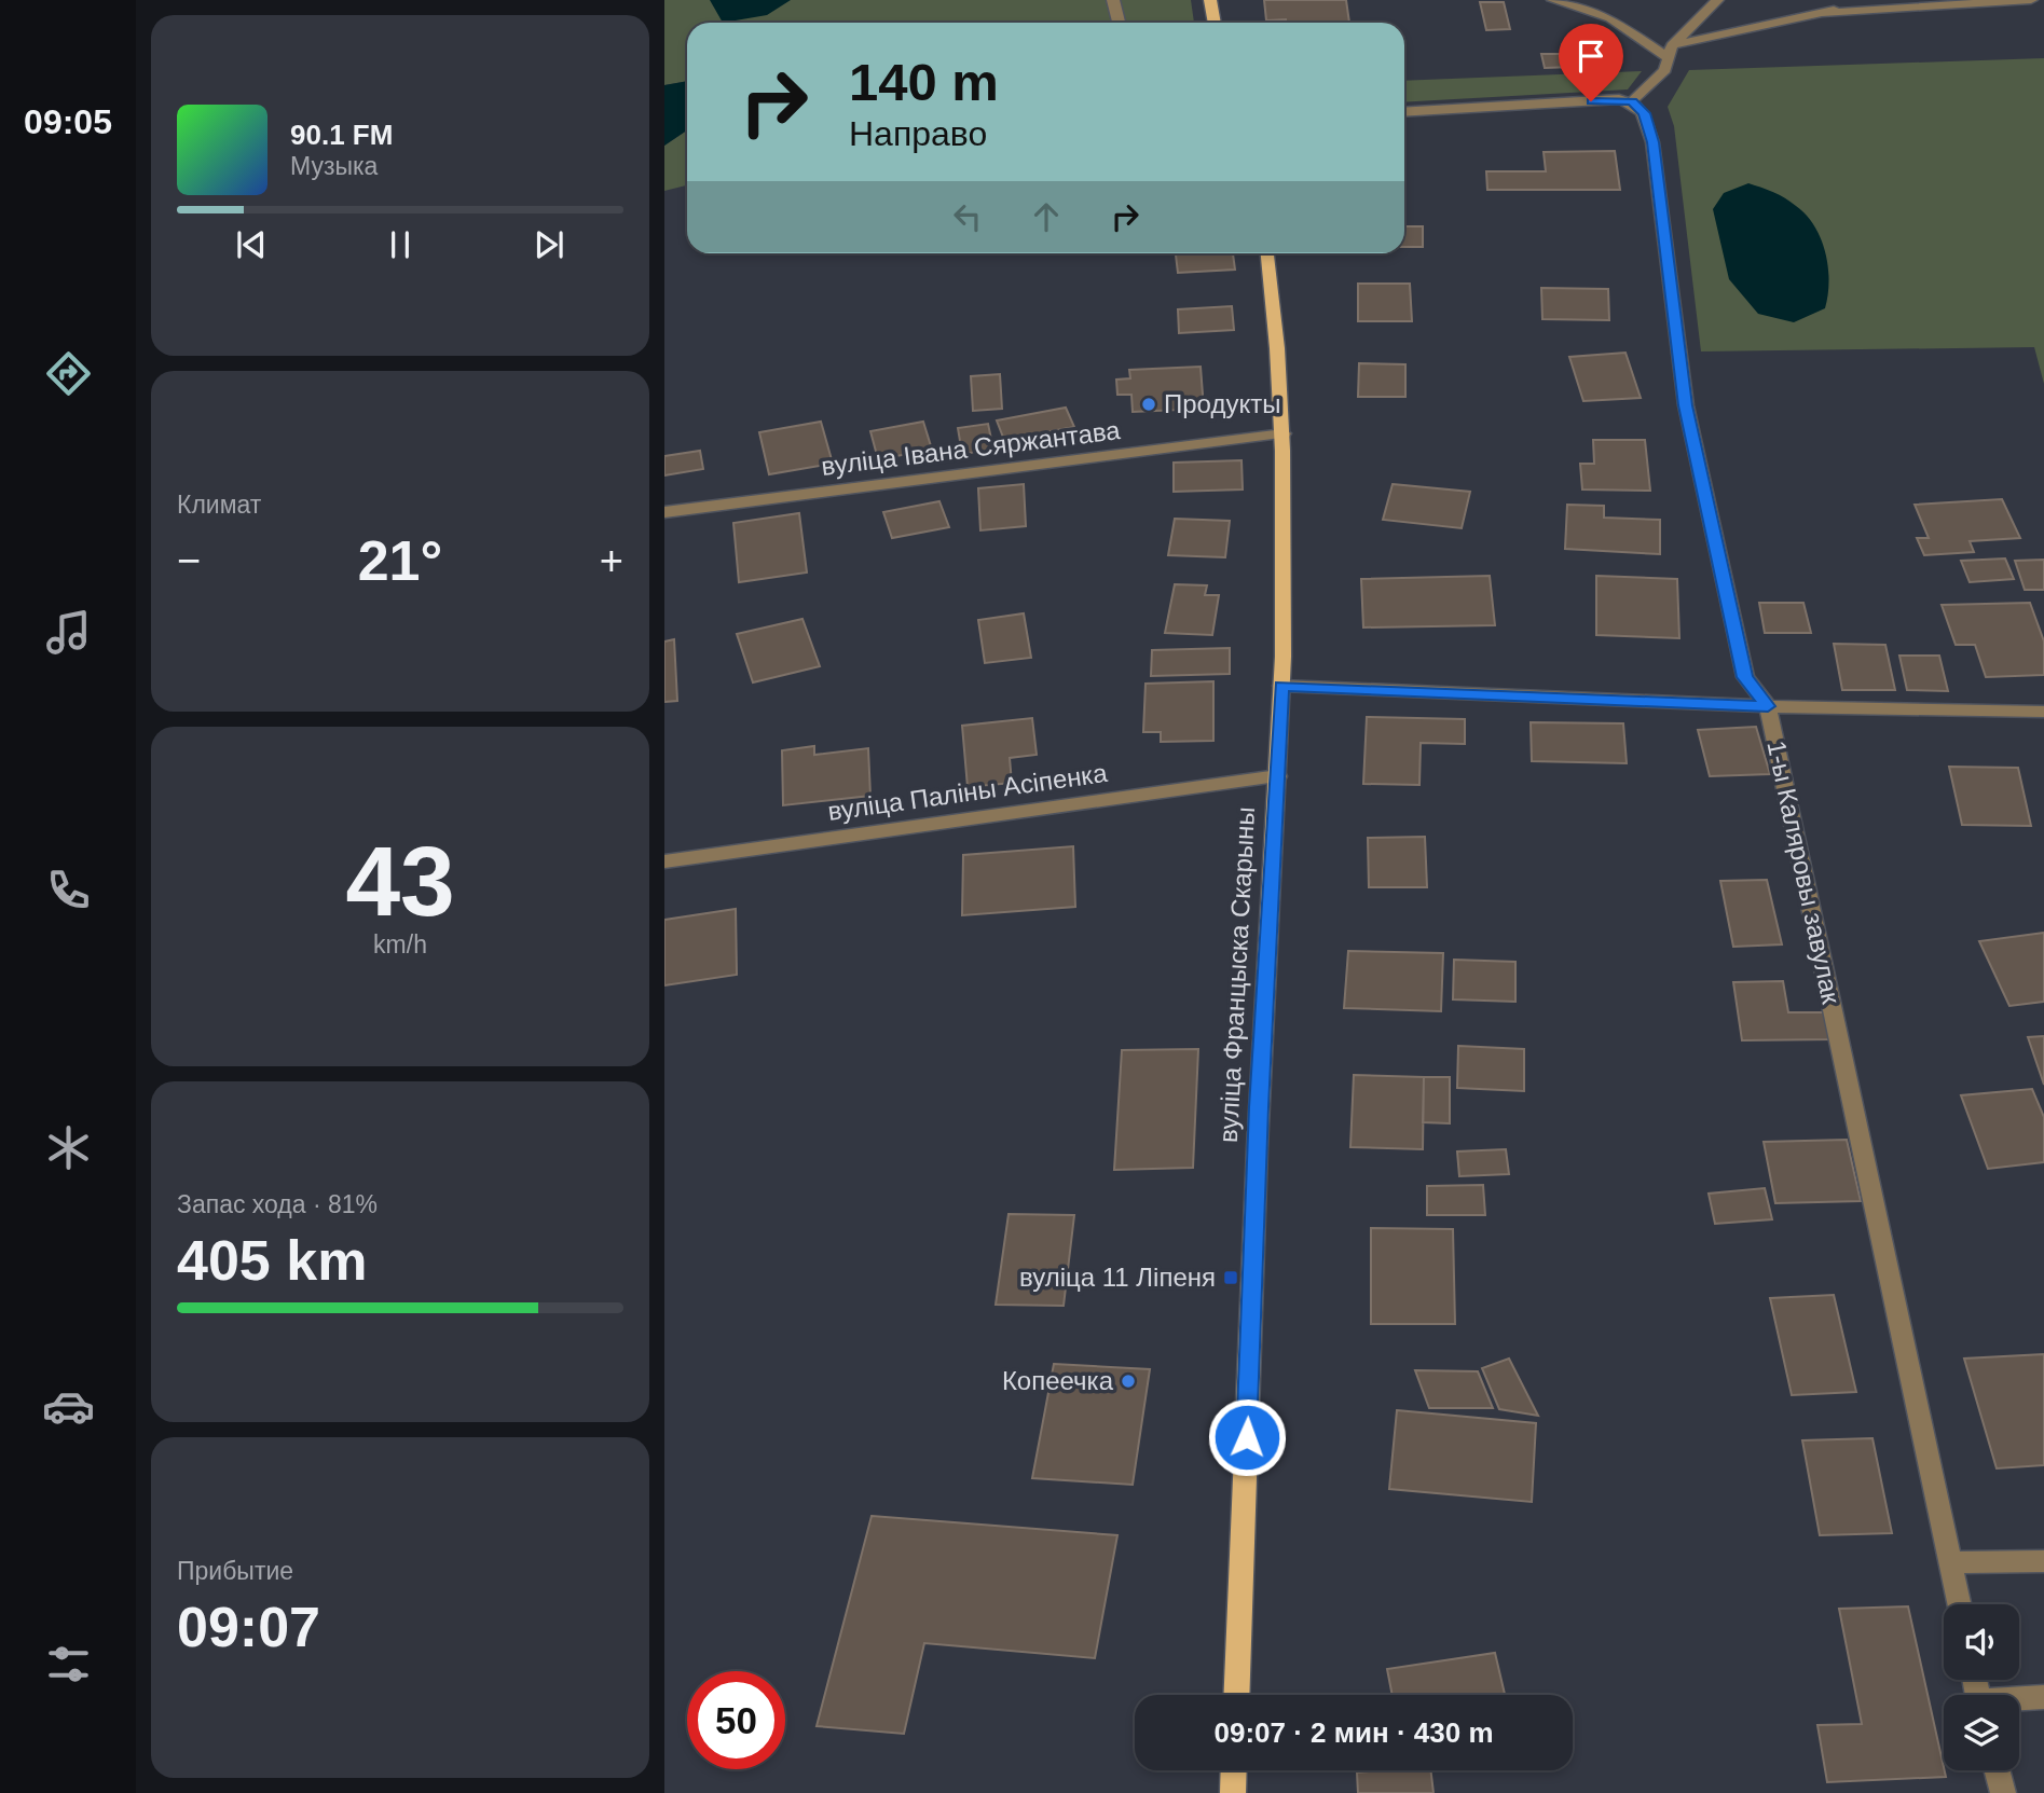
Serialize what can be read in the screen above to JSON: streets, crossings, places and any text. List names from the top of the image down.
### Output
{
  "streets": {
    "main road": ["вуліца Францыска Скарыны"],
    "street": ["вуліца Івана Сяржантава", "вуліца Паліны Асіпенка", "1-ы Каляровы завулак"]
  },
  "crossings": [
    ["вуліца Івана Сяржантава", "вуліца Францыска Скарыны"],
    ["вуліца Паліны Асіпенка", "вуліца Францыска Скарыны"]
  ],
  "places": {
    "other": ["Продукты", "Копеечка"],
    "transit": ["вуліца 11 Ліпеня"]
  },
  "page": {
    "tabs": "09:05",
    "turn": ["140 m", "Направо"],
    "song": ["90.1 FM", "Музыка"],
    "tile": [
      "Климат",
      ["43", "km/h"],
      ["Запас хода · 81%", "405 km"],
      ["Прибытие", "09:07"]
    ],
    "heat": ["−", "21°", "+"],
    "limit": "50",
    "trip": "09:07 · 2 мин · 430 m"
  }
}
